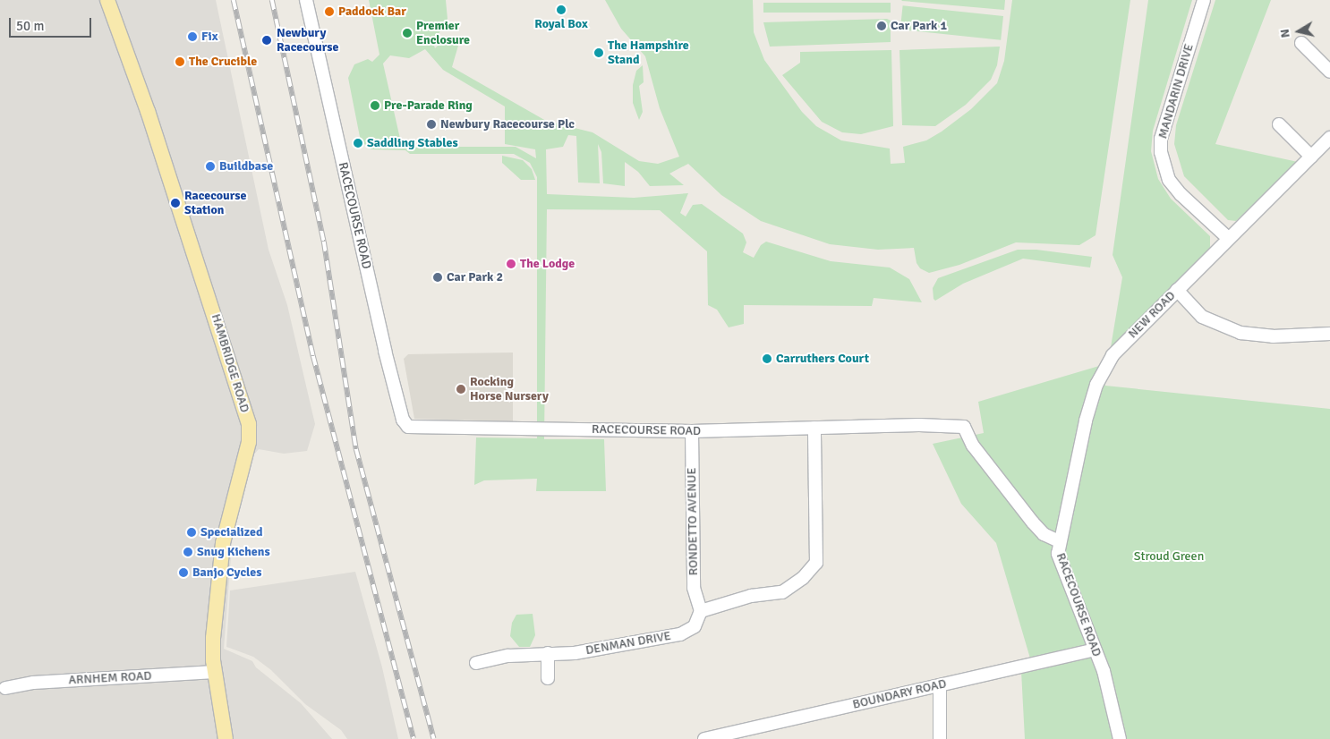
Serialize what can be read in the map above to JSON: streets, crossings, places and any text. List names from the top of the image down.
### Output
{
  "streets": {
    "main road": ["HAMBRIDGE ROAD"],
    "street": [
      "MANDARIN DRIVE",
      "RACECOURSE ROAD",
      "NEW ROAD",
      "RONDETTO AVENUE",
      "DENMAN DRIVE",
      "ARNHEM ROAD",
      "BOUNDARY ROAD"
    ]
  },
  "crossings": [
    ["MANDARIN DRIVE", "NEW ROAD"],
    ["RACECOURSE ROAD", "NEW ROAD"],
    ["RACECOURSE ROAD", "RONDETTO AVENUE"],
    ["RACECOURSE ROAD", "BOUNDARY ROAD"],
    ["HAMBRIDGE ROAD", "ARNHEM ROAD"],
    ["RONDETTO AVENUE", "DENMAN DRIVE"]
  ],
  "parks": ["Stroud Green"],
  "places": [
    "Royal Box",
    "Paddock Bar",
    "Car Park 1",
    "Premier Enclosure",
    "Fix",
    "Newbury Racecourse",
    "The Hampshire Stand",
    "The Crucible",
    "Pre-Parade Ring",
    "Newbury Racecourse Plc",
    "Saddling Stables",
    "Buildbase",
    "Racecourse Station",
    "The Lodge",
    "Car Park 2",
    "Carruthers Court",
    "Rocking Horse Nursery",
    "Specialized",
    "Snug Kichens",
    "Banjo Cycles"
  ],
  "scale_bar": "50 m",
  "north": "left"
}
